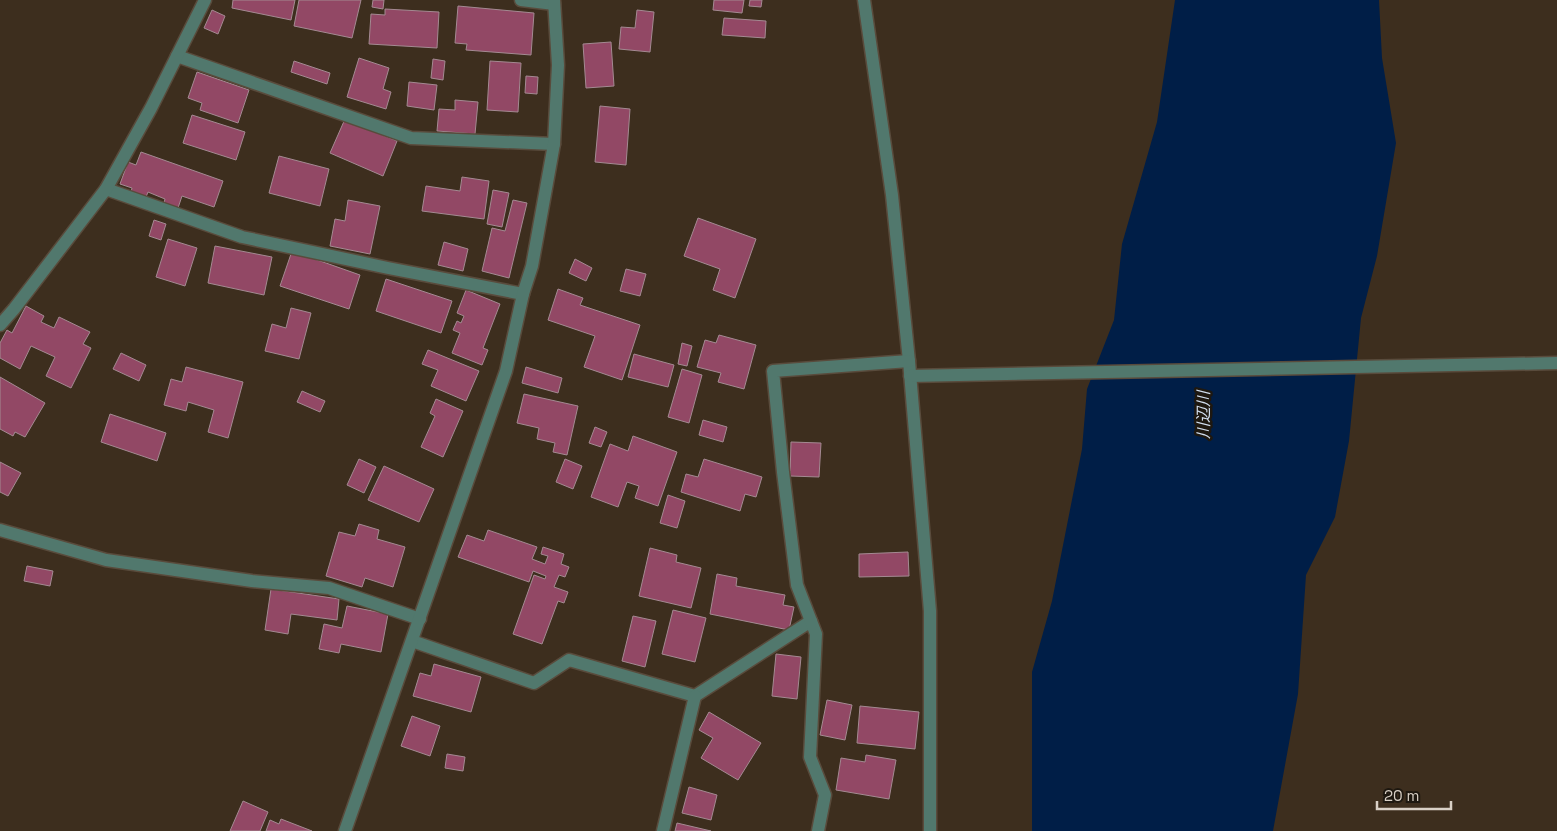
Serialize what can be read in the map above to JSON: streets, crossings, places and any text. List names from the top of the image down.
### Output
{
  "water": ["川辺川"],
  "scale_bar": "20 m"
}
